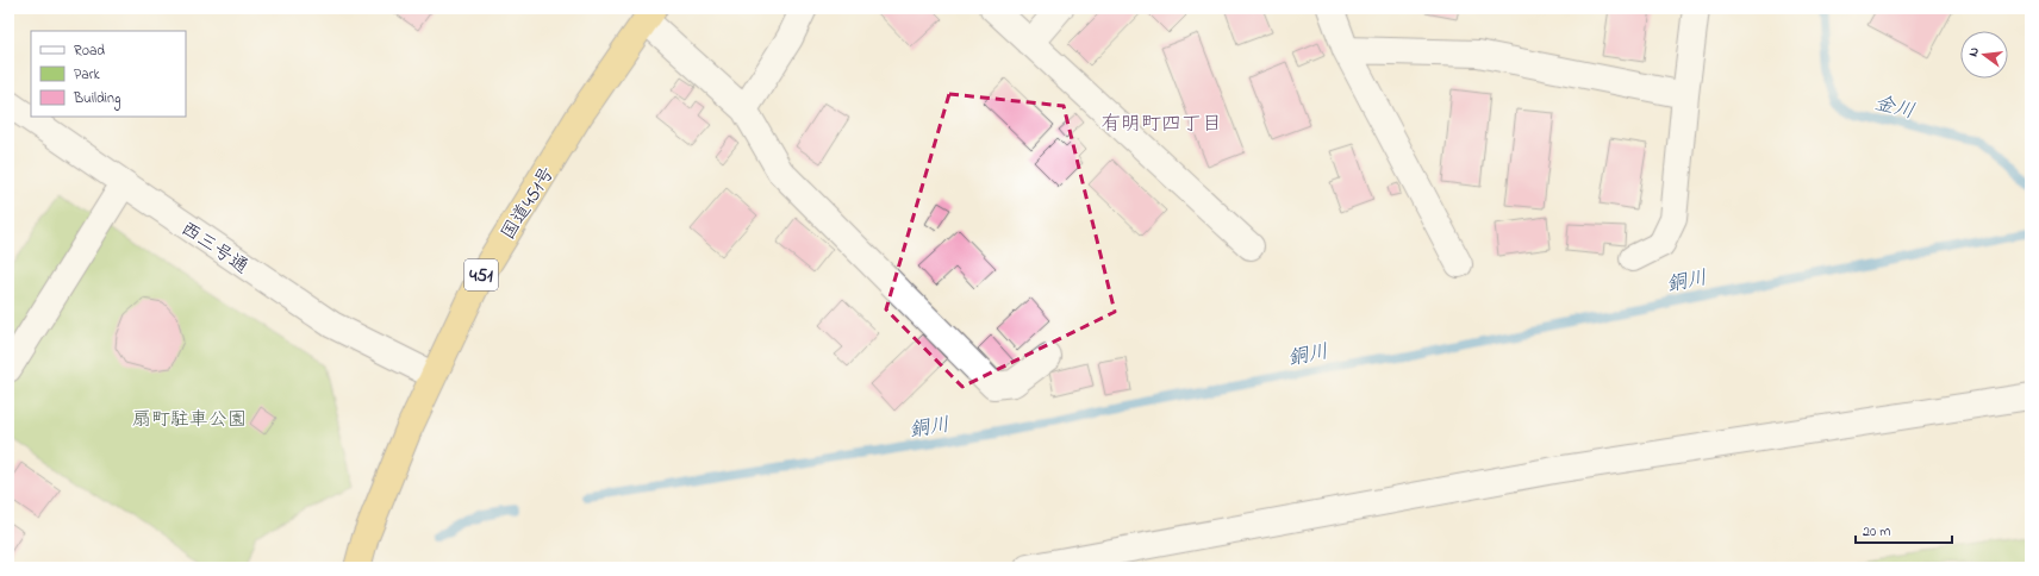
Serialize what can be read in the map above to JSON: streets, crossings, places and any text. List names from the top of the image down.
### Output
{
  "streets": {
    "highway": ["国道451号", "451"],
    "street": ["西三号通"]
  },
  "crossings": [
    ["国道451号", "西三号通"]
  ],
  "districts": ["有明町四丁目"],
  "water": ["金川", "銅川"],
  "parks": ["扇町駐車公園"],
  "legend": ["Road", "Park", "Building"],
  "scale_bar": "20 m",
  "north": "left"
}
